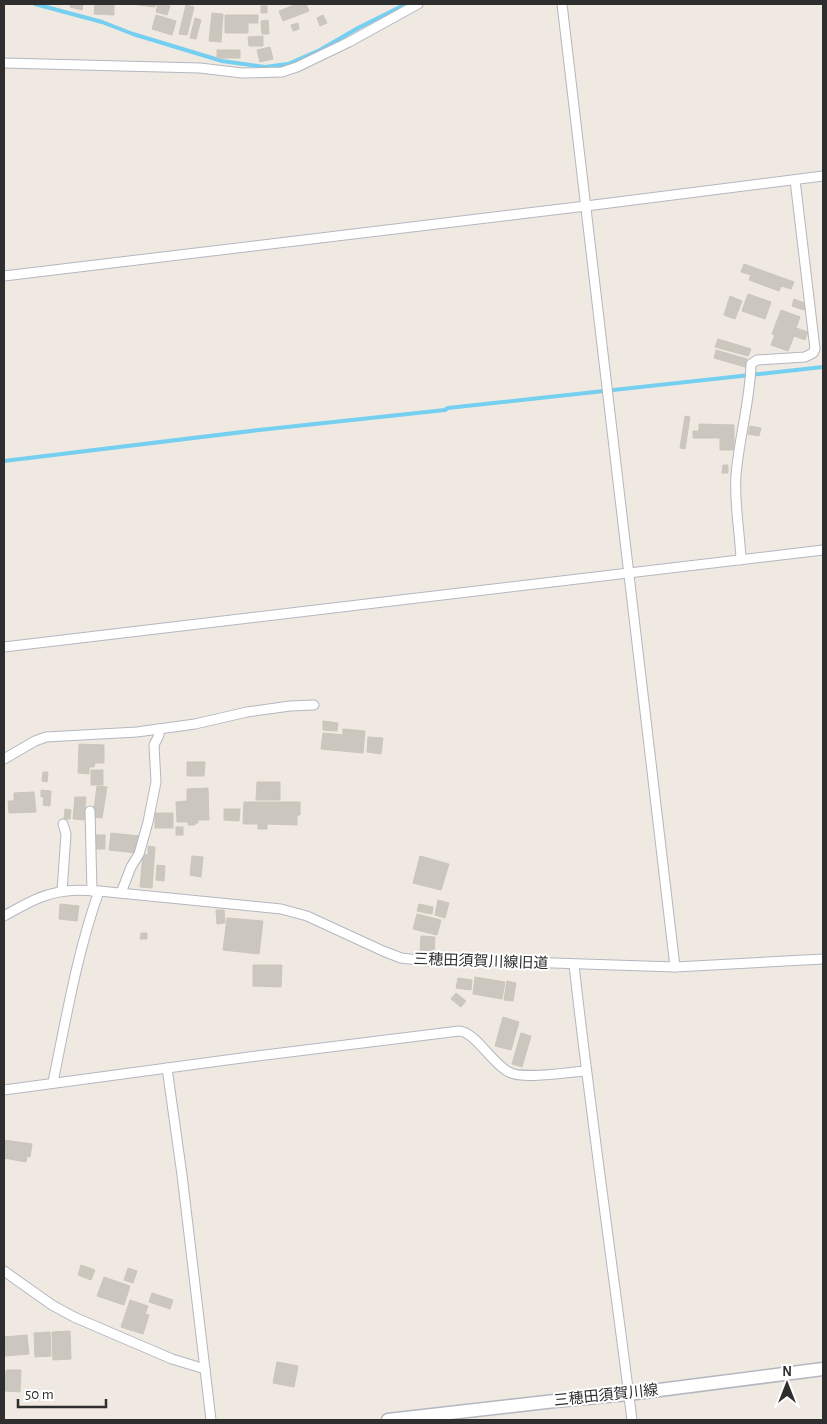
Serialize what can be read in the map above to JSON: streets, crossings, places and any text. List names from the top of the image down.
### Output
{
  "streets": {
    "main road": ["三穂田須賀川線"],
    "street": ["三穂田須賀川線旧道"]
  },
  "scale_bar": "50 m",
  "north": "top"
}
